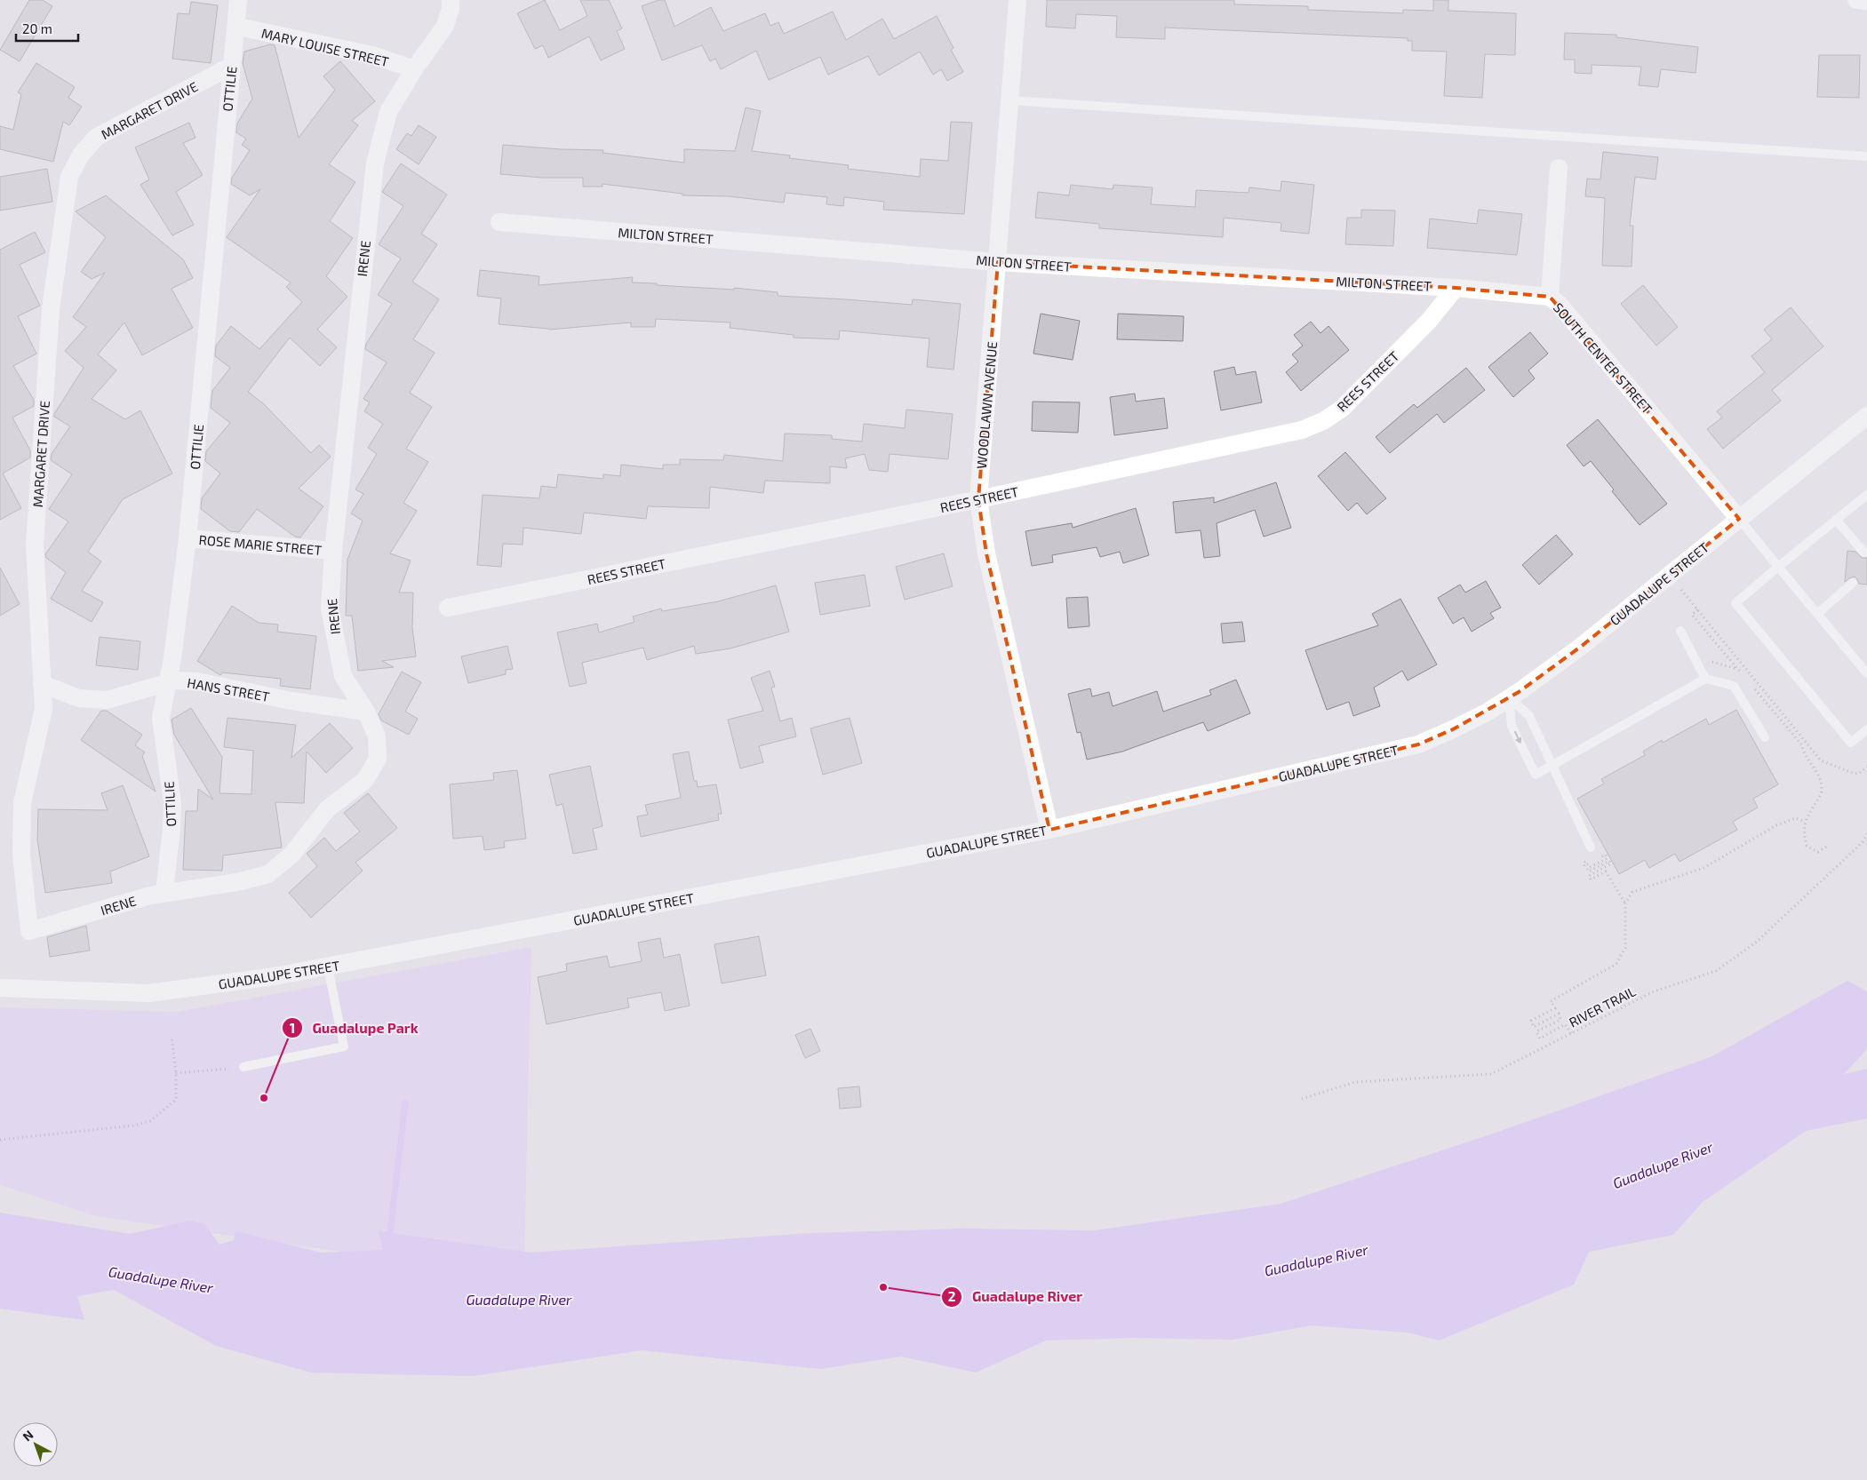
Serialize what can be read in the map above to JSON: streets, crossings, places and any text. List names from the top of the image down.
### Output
{
  "streets": {
    "street": [
      "MARY LOUISE STREET",
      "OTTILIE",
      "MARGARET DRIVE",
      "MILTON STREET",
      "IRENE",
      "SOUTH CENTER STREET",
      "REES STREET",
      "WOODLAWN AVENUE",
      "ROSE MARIE STREET",
      "GUADALUPE STREET",
      "HANS STREET"
    ],
    "path": ["RIVER TRAIL"]
  },
  "crossings": [
    ["MARY LOUISE STREET", "OTTILIE"],
    ["MARY LOUISE STREET", "IRENE"],
    ["OTTILIE", "MARGARET DRIVE"],
    ["OTTILIE", "IRENE"],
    ["OTTILIE", "ROSE MARIE STREET"],
    ["OTTILIE", "HANS STREET"],
    ["MARGARET DRIVE", "IRENE"],
    ["MARGARET DRIVE", "HANS STREET"],
    ["MILTON STREET", "SOUTH CENTER STREET"],
    ["MILTON STREET", "REES STREET"],
    ["MILTON STREET", "WOODLAWN AVENUE"],
    ["IRENE", "ROSE MARIE STREET"],
    ["IRENE", "HANS STREET"],
    ["SOUTH CENTER STREET", "GUADALUPE STREET"],
    ["REES STREET", "WOODLAWN AVENUE"],
    ["WOODLAWN AVENUE", "GUADALUPE STREET"]
  ],
  "water": ["Guadalupe River"],
  "places": ["Guadalupe Park", "Guadalupe River"],
  "scale_bar": "20 m",
  "north": "top left"
}
